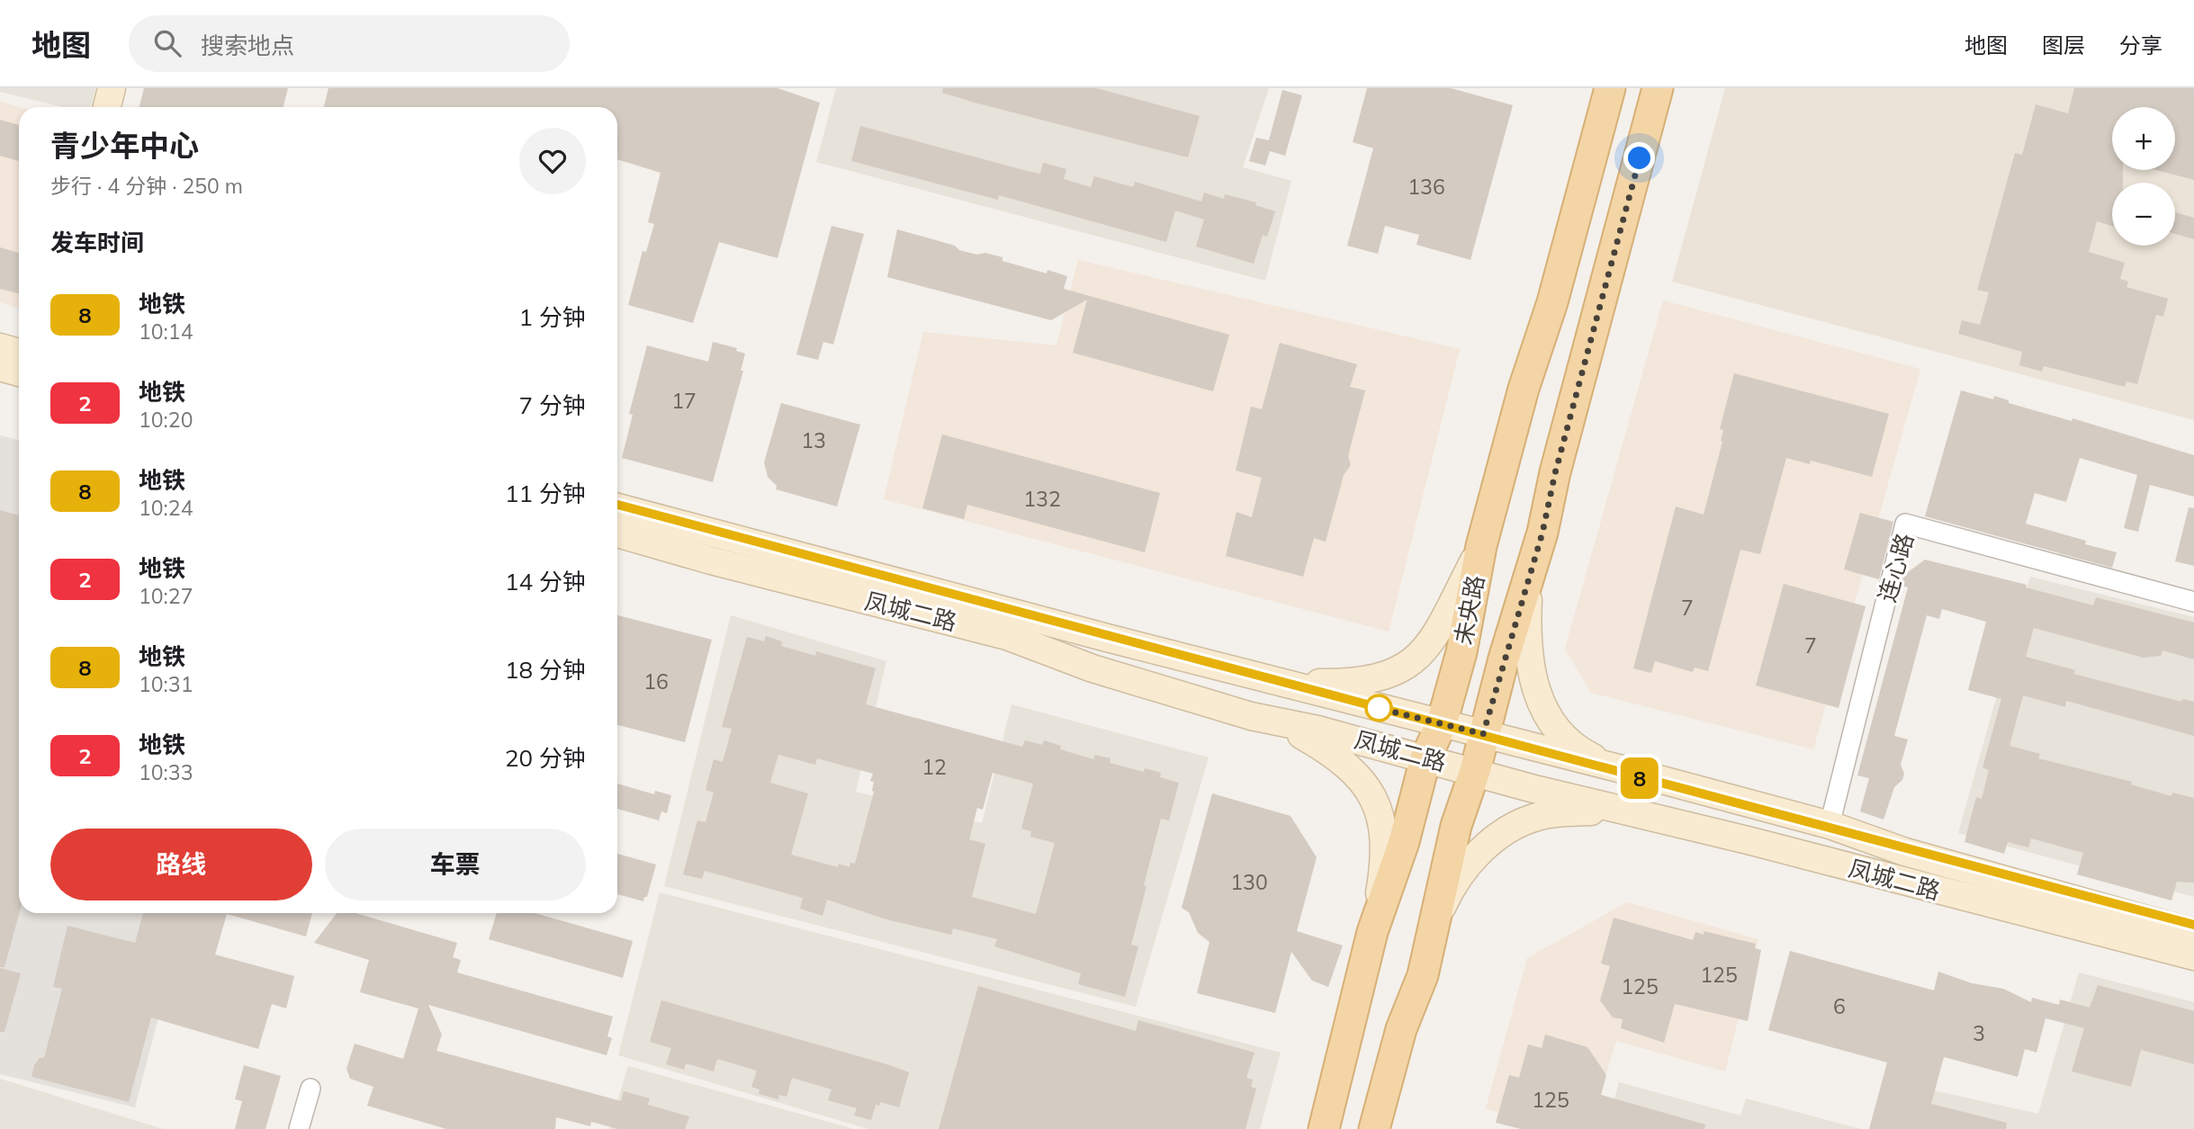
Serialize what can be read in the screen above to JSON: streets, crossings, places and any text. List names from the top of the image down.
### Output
{
  "streets": {
    "main road": ["未央路", "凤城二路"],
    "street": ["连心路"]
  },
  "crossings": [
    ["连心路", "凤城二路"],
    ["未央路", "凤城二路"]
  ],
  "lines": ["metro line 8"],
  "house_numbers": [
    "136",
    "17",
    "13",
    "132",
    "7",
    "7",
    "16",
    "12",
    "130",
    "125",
    "125",
    "6",
    "3",
    "125"
  ],
  "page": {
    "header": "地图",
    "search": "搜索地点",
    "nav": ["地图", "图层", "分享"],
    "on_map": "8",
    "map_buttons": ["+", "−"],
    "heading": [
      ["青少年中心", "步行 · 4 分钟 · 250 m"],
      "发车时间"
    ],
    "list": [
      {
        "mark": "8",
        "name": "地铁",
        "note": "10:14",
        "value": "1 分钟"
      },
      {
        "mark": "2",
        "name": "地铁",
        "note": "10:20",
        "value": "7 分钟"
      },
      {
        "mark": "8",
        "name": "地铁",
        "note": "10:24",
        "value": "11 分钟"
      },
      {
        "mark": "2",
        "name": "地铁",
        "note": "10:27",
        "value": "14 分钟"
      },
      {
        "mark": "8",
        "name": "地铁",
        "note": "10:31",
        "value": "18 分钟"
      },
      {
        "mark": "2",
        "name": "地铁",
        "note": "10:33",
        "value": "20 分钟"
      }
    ],
    "buttons": ["路线", "车票"]
  }
}
